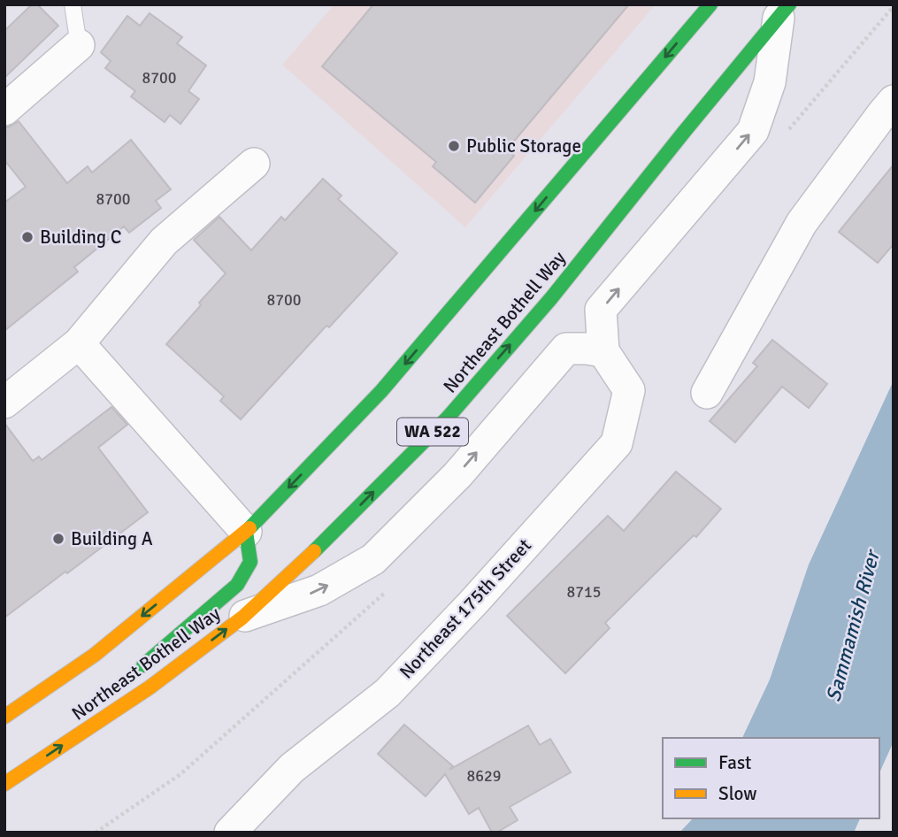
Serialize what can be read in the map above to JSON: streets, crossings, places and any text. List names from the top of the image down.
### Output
{
  "streets": {
    "main road": ["Northeast Bothell Way", "WA 522"],
    "street": ["Northeast 175th Street"]
  },
  "water": ["Sammamish River"],
  "places": ["Public Storage", "Building C", "Building A"],
  "house_numbers": [
    "8700",
    "8700",
    "8700",
    "8715",
    "8629"
  ],
  "legend": ["Fast", "Slow"]
}
